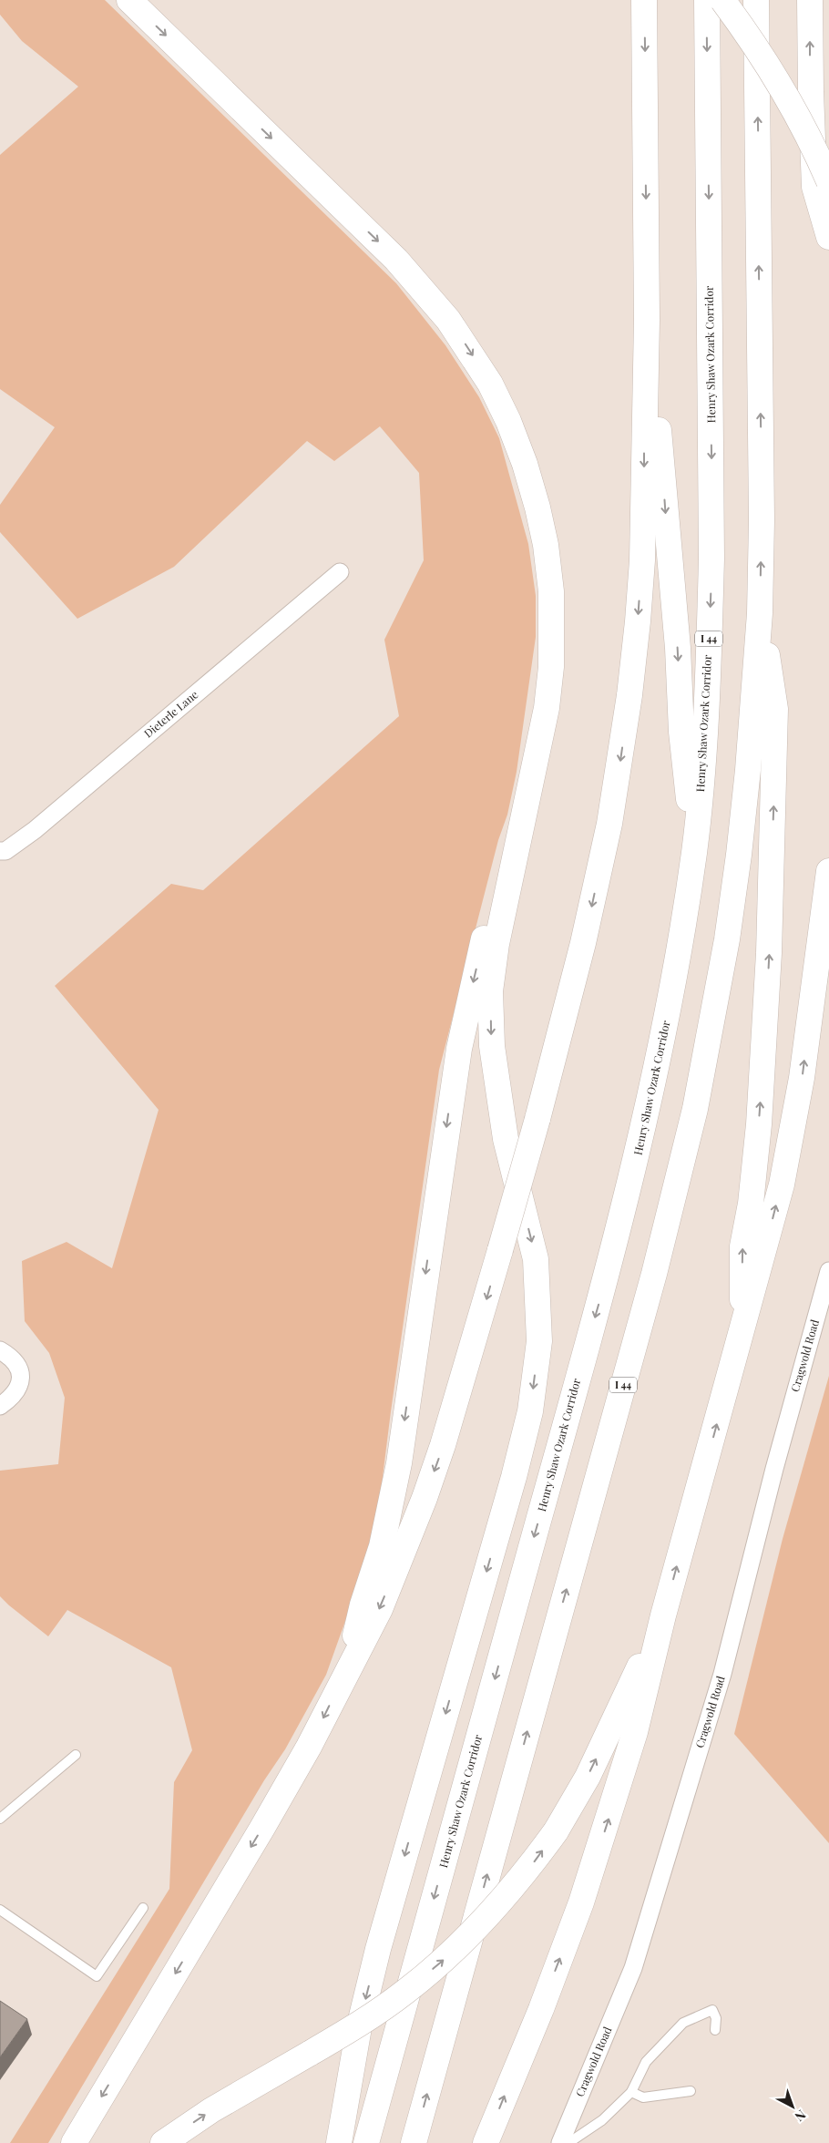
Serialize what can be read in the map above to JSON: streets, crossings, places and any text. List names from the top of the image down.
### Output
{
  "streets": {
    "highway": ["Henry Shaw Ozark Corridor", "I 44"],
    "street": ["Dieterle Lane", "Cragwold Road"]
  },
  "north": "bottom right"
}
